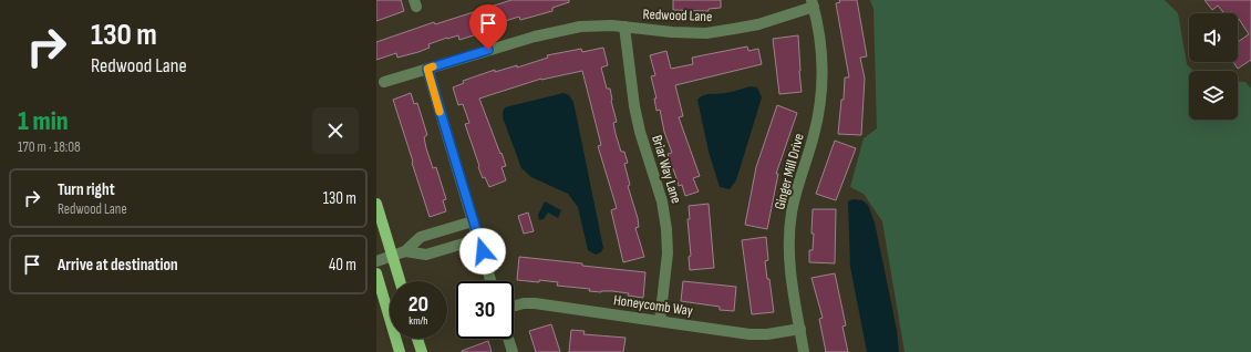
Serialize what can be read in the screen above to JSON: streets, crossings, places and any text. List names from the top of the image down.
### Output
{
  "streets": {
    "street": [
      "Redwood Lane",
      "Briar Way Lane",
      "Ginger Mill Drive",
      "Honeycomb Way"
    ]
  },
  "crossings": [
    ["Redwood Lane", "Briar Way Lane"],
    ["Redwood Lane", "Ginger Mill Drive"],
    ["Briar Way Lane", "Honeycomb Way"],
    ["Ginger Mill Drive", "Honeycomb Way"]
  ],
  "page": {
    "turn": ["130 m", "Redwood Lane"],
    "heading": ["1 min", "170 m · 18:08"],
    "list": [
      {
        "name": "Turn right",
        "note": "Redwood Lane",
        "value": "130 m"
      },
      {
        "name": "Arrive at destination",
        "value": "40 m"
      }
    ],
    "speed": "20 km/h",
    "limit": "30"
  }
}
